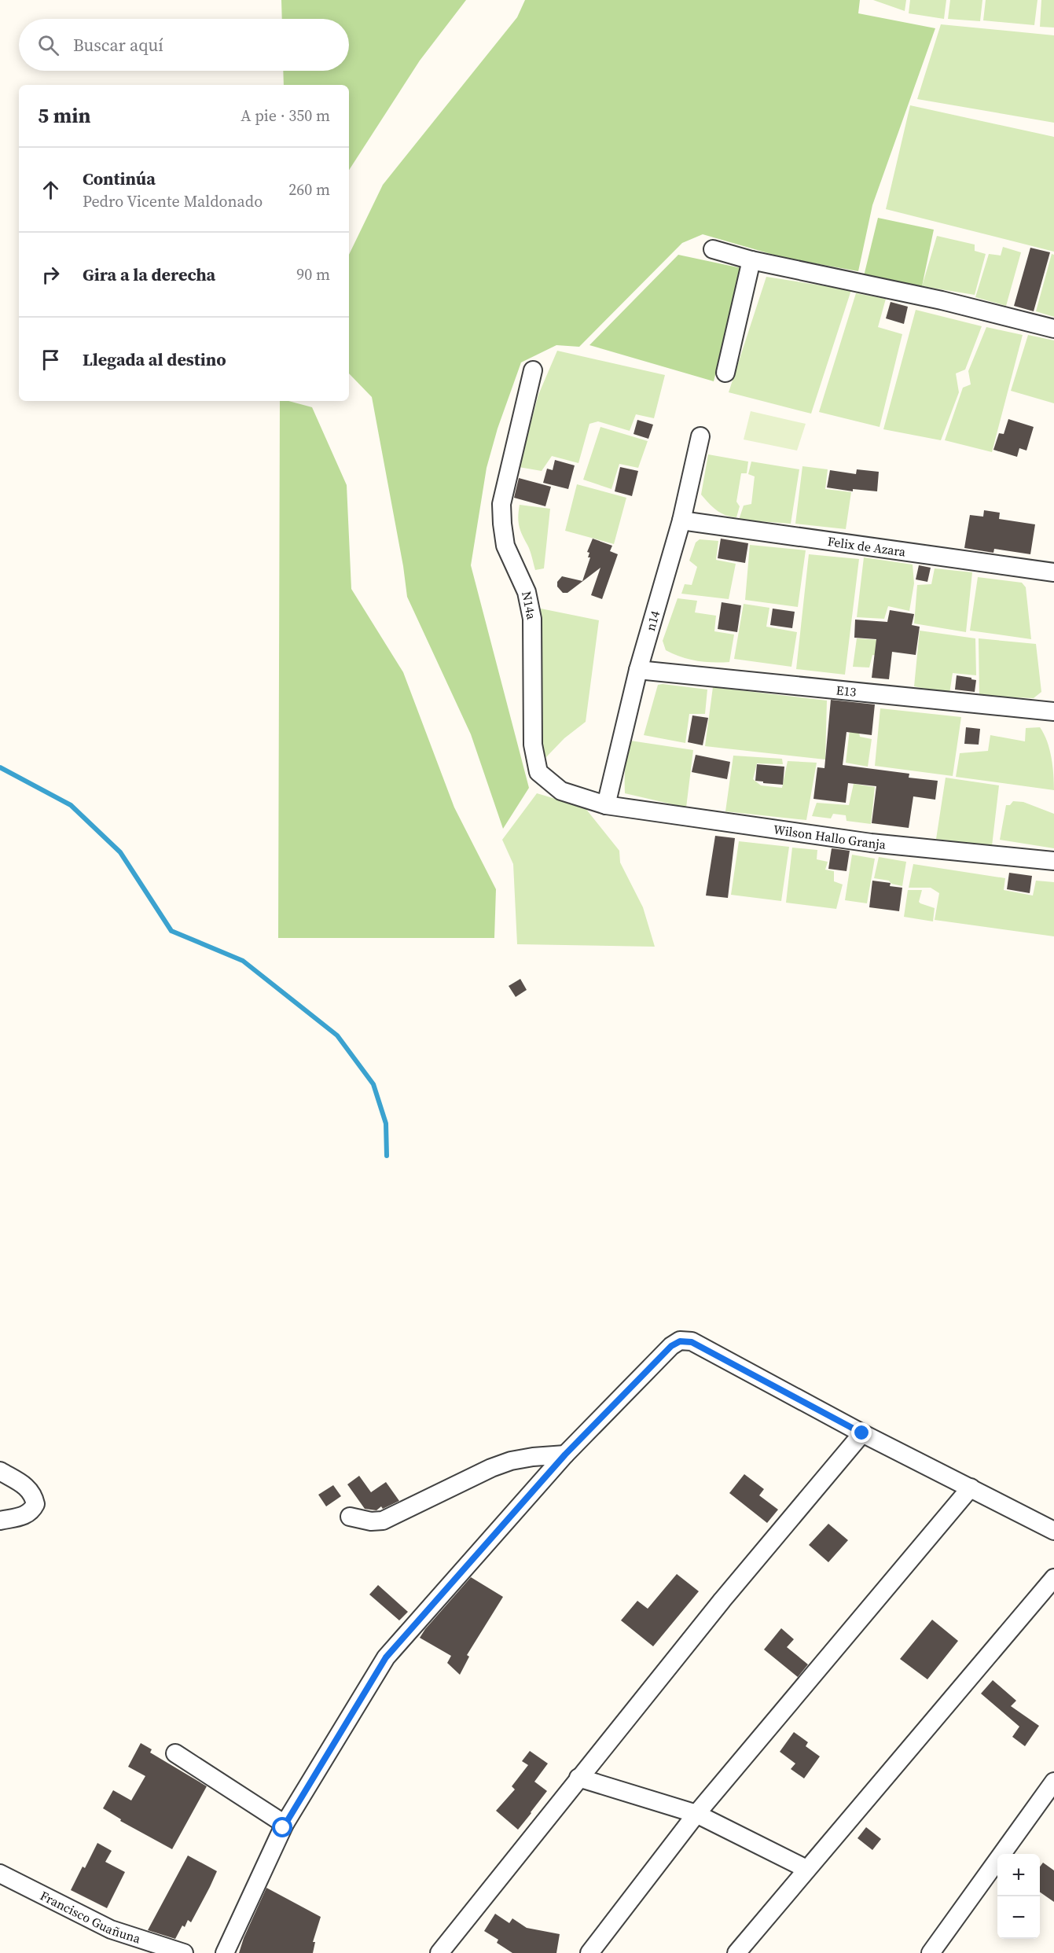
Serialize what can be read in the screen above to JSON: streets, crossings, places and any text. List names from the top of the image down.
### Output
{
  "streets": {
    "street": [
      "Felix de Azara",
      "N14a",
      "n14",
      "E13",
      "Wilson Hallo Granja",
      "Francisco Guañuna"
    ]
  },
  "crossings": [
    ["Felix de Azara", "n14"],
    ["N14a", "n14"],
    ["N14a", "Wilson Hallo Granja"],
    ["n14", "E13"],
    ["n14", "Wilson Hallo Granja"]
  ],
  "page": {
    "search": "Buscar aquí",
    "heading": ["5 min", "A pie · 350 m"],
    "list": [
      ["Continúa", "Pedro Vicente Maldonado", "260 m"],
      ["Gira a la derecha", "90 m"],
      "Llegada al destino"
    ],
    "map_buttons": ["+", "−"]
  }
}
